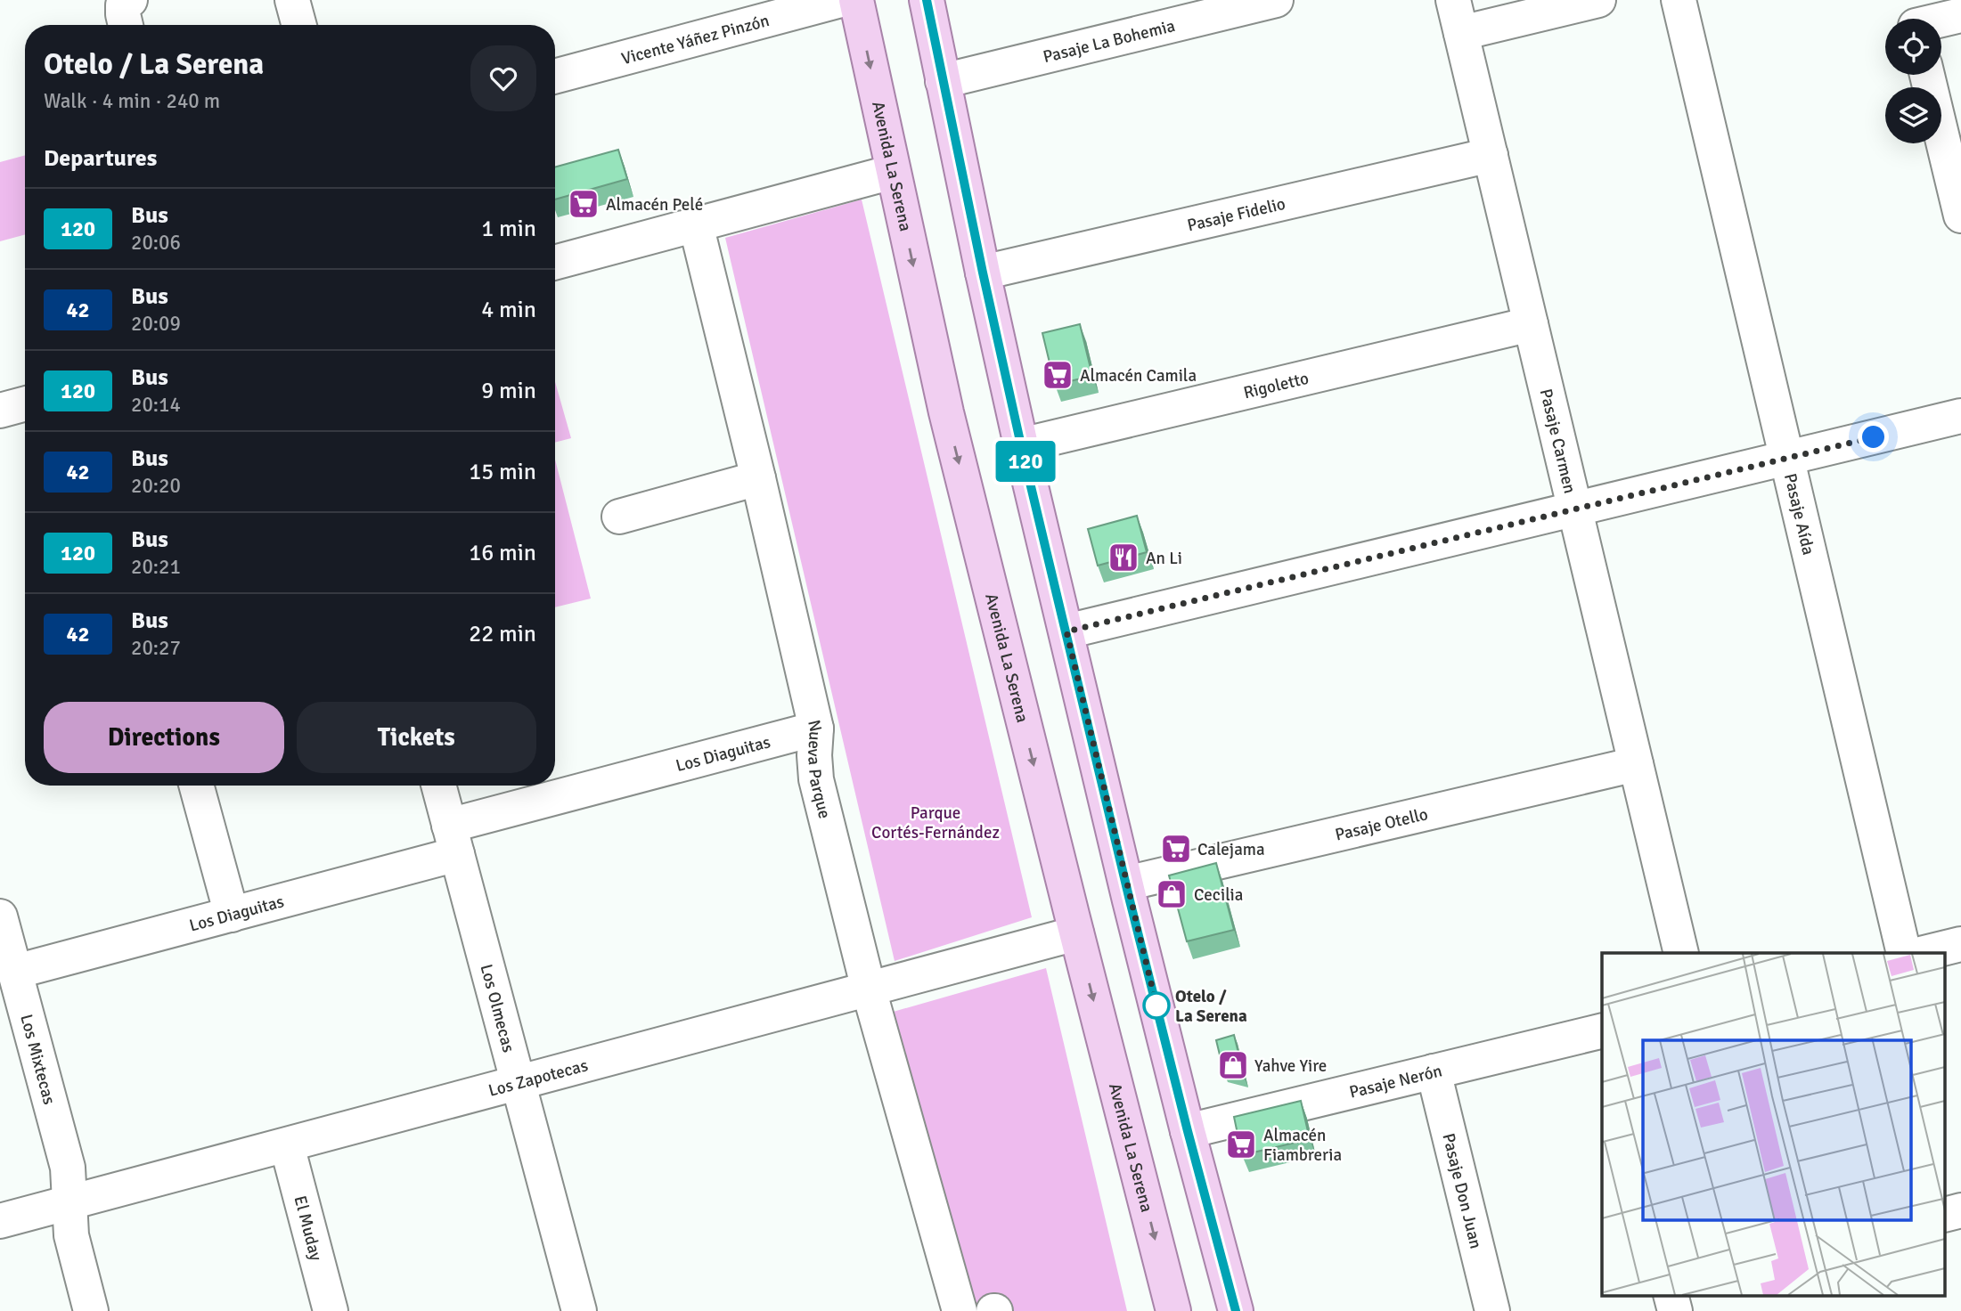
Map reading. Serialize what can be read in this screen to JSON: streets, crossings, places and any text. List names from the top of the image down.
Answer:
{
  "streets": {
    "main road": ["Avenida La Serena"],
    "street": [
      "Vicente Yáñez Pinzón",
      "Pasaje La Bohemia",
      "Pasaje Fidelio",
      "Rigoletto",
      "Pasaje Carmen",
      "Pasaje Aída",
      "Los Diaguitas",
      "Nueva Parque",
      "Pasaje Otello",
      "Los Olmecas",
      "Los Mixtecas",
      "Los Zapotecas",
      "Pasaje Nerón",
      "Pasaje Don Juan",
      "El Muday"
    ]
  },
  "crossings": [
    ["Avenida La Serena", "Los Zapotecas"],
    ["Pasaje Fidelio", "Pasaje Carmen"],
    ["Rigoletto", "Pasaje Carmen"],
    ["Pasaje Carmen", "Pasaje Otello"],
    ["Los Diaguitas", "Nueva Parque"],
    ["Los Diaguitas", "Los Olmecas"],
    ["Los Diaguitas", "Los Mixtecas"],
    ["Nueva Parque", "Los Zapotecas"],
    ["Los Olmecas", "Los Zapotecas"],
    ["Los Mixtecas", "Los Zapotecas"],
    ["Los Zapotecas", "El Muday"],
    ["Pasaje Nerón", "Pasaje Don Juan"]
  ],
  "parks": ["Parque Cortés-Fernández"],
  "places": {
    "supermarket": [
      "Almacén Pelé",
      "Almacén Camila",
      "Calejama",
      "Almacén Fiambreria"
    ],
    "restaurant": ["An Li"],
    "shop": ["Cecilia", "Yahve Yire"],
    "other": ["Otelo / La Serena"]
  },
  "lines": ["bus line 120"],
  "page": {
    "on_map": "120",
    "heading": [
      ["Otelo / La Serena", "Walk · 4 min · 240 m"],
      "Departures"
    ],
    "list": [
      {
        "mark": "120",
        "name": "Bus",
        "note": "20:06",
        "value": "1 min"
      },
      {
        "mark": "42",
        "name": "Bus",
        "note": "20:09",
        "value": "4 min"
      },
      {
        "mark": "120",
        "name": "Bus",
        "note": "20:14",
        "value": "9 min"
      },
      {
        "mark": "42",
        "name": "Bus",
        "note": "20:20",
        "value": "15 min"
      },
      {
        "mark": "120",
        "name": "Bus",
        "note": "20:21",
        "value": "16 min"
      },
      {
        "mark": "42",
        "name": "Bus",
        "note": "20:27",
        "value": "22 min"
      }
    ],
    "buttons": ["Directions", "Tickets"]
  }
}
